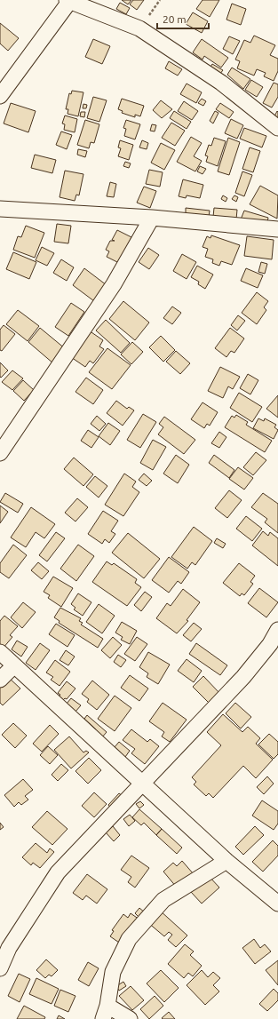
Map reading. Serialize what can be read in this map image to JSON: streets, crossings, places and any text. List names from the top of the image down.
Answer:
{
  "scale_bar": "20 m"
}
